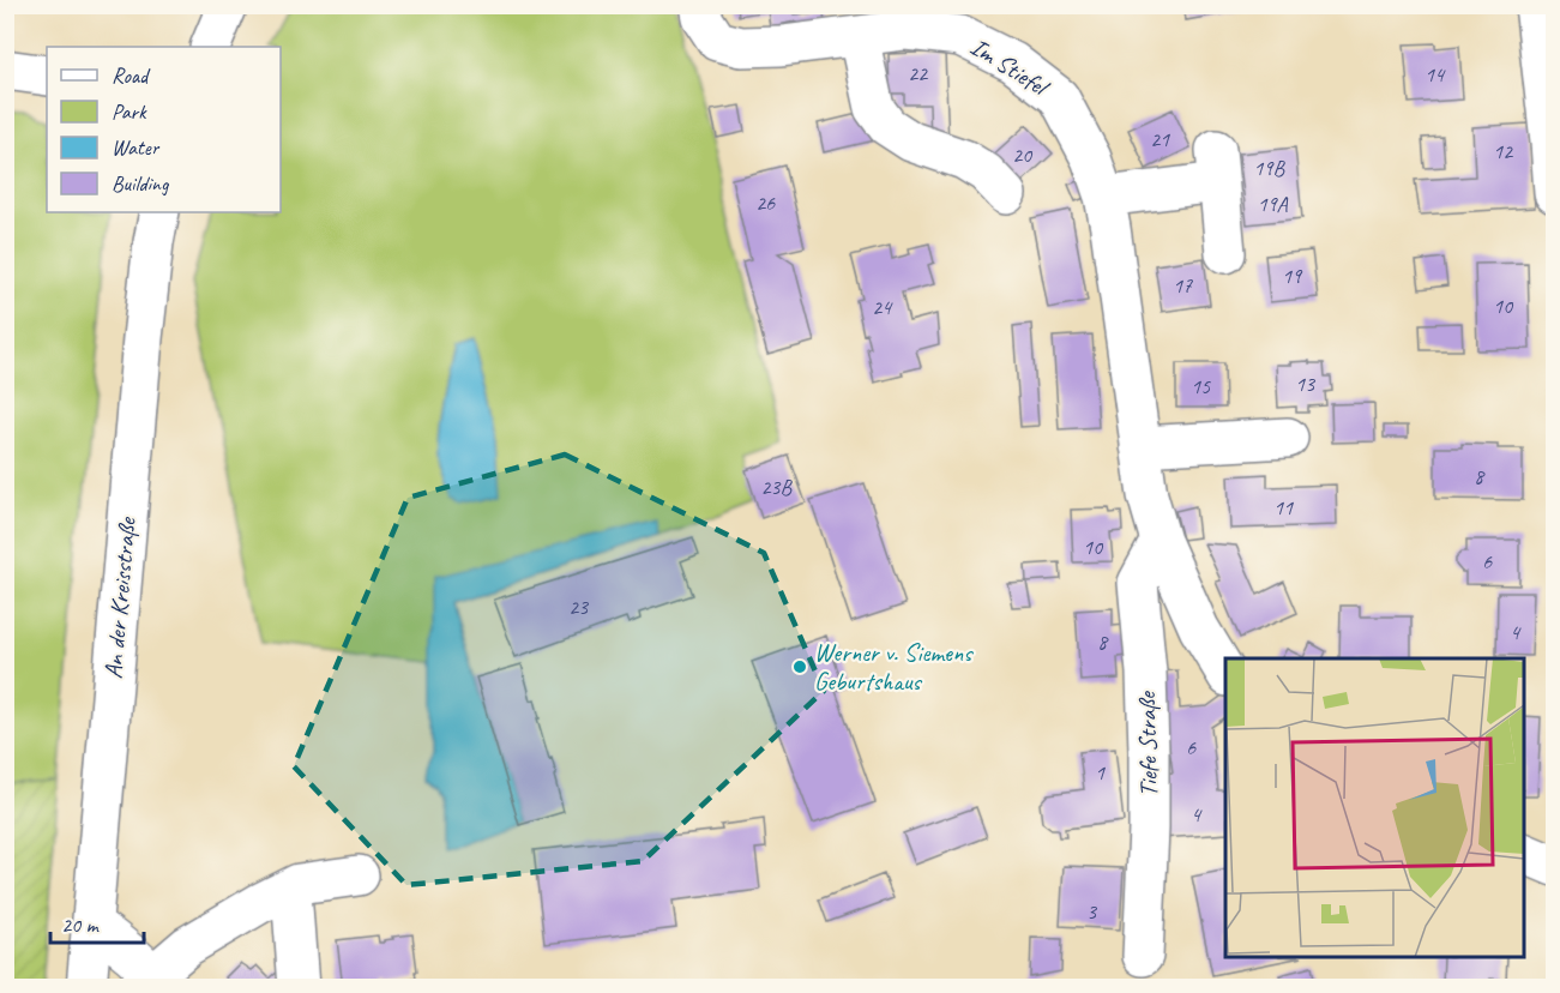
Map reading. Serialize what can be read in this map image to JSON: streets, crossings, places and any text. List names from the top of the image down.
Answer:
{
  "streets": {
    "street": ["Im Stiefel", "An der Kreisstraße", "Tiefe Straße"]
  },
  "crossings": [
    ["Im Stiefel", "Tiefe Straße"]
  ],
  "places": ["Werner v. Siemens Geburtshaus"],
  "house_numbers": [
    "22",
    "14",
    "21",
    "12",
    "20",
    "19B",
    "26",
    "19A",
    "19",
    "17",
    "10",
    "24",
    "13",
    "15",
    "8",
    "23B",
    "11",
    "10",
    "6",
    "23",
    "4",
    "8",
    "6",
    "1",
    "4",
    "3"
  ],
  "legend": [
    "Road",
    "Park",
    "Water",
    "Building"
  ],
  "scale_bar": "20 m"
}
